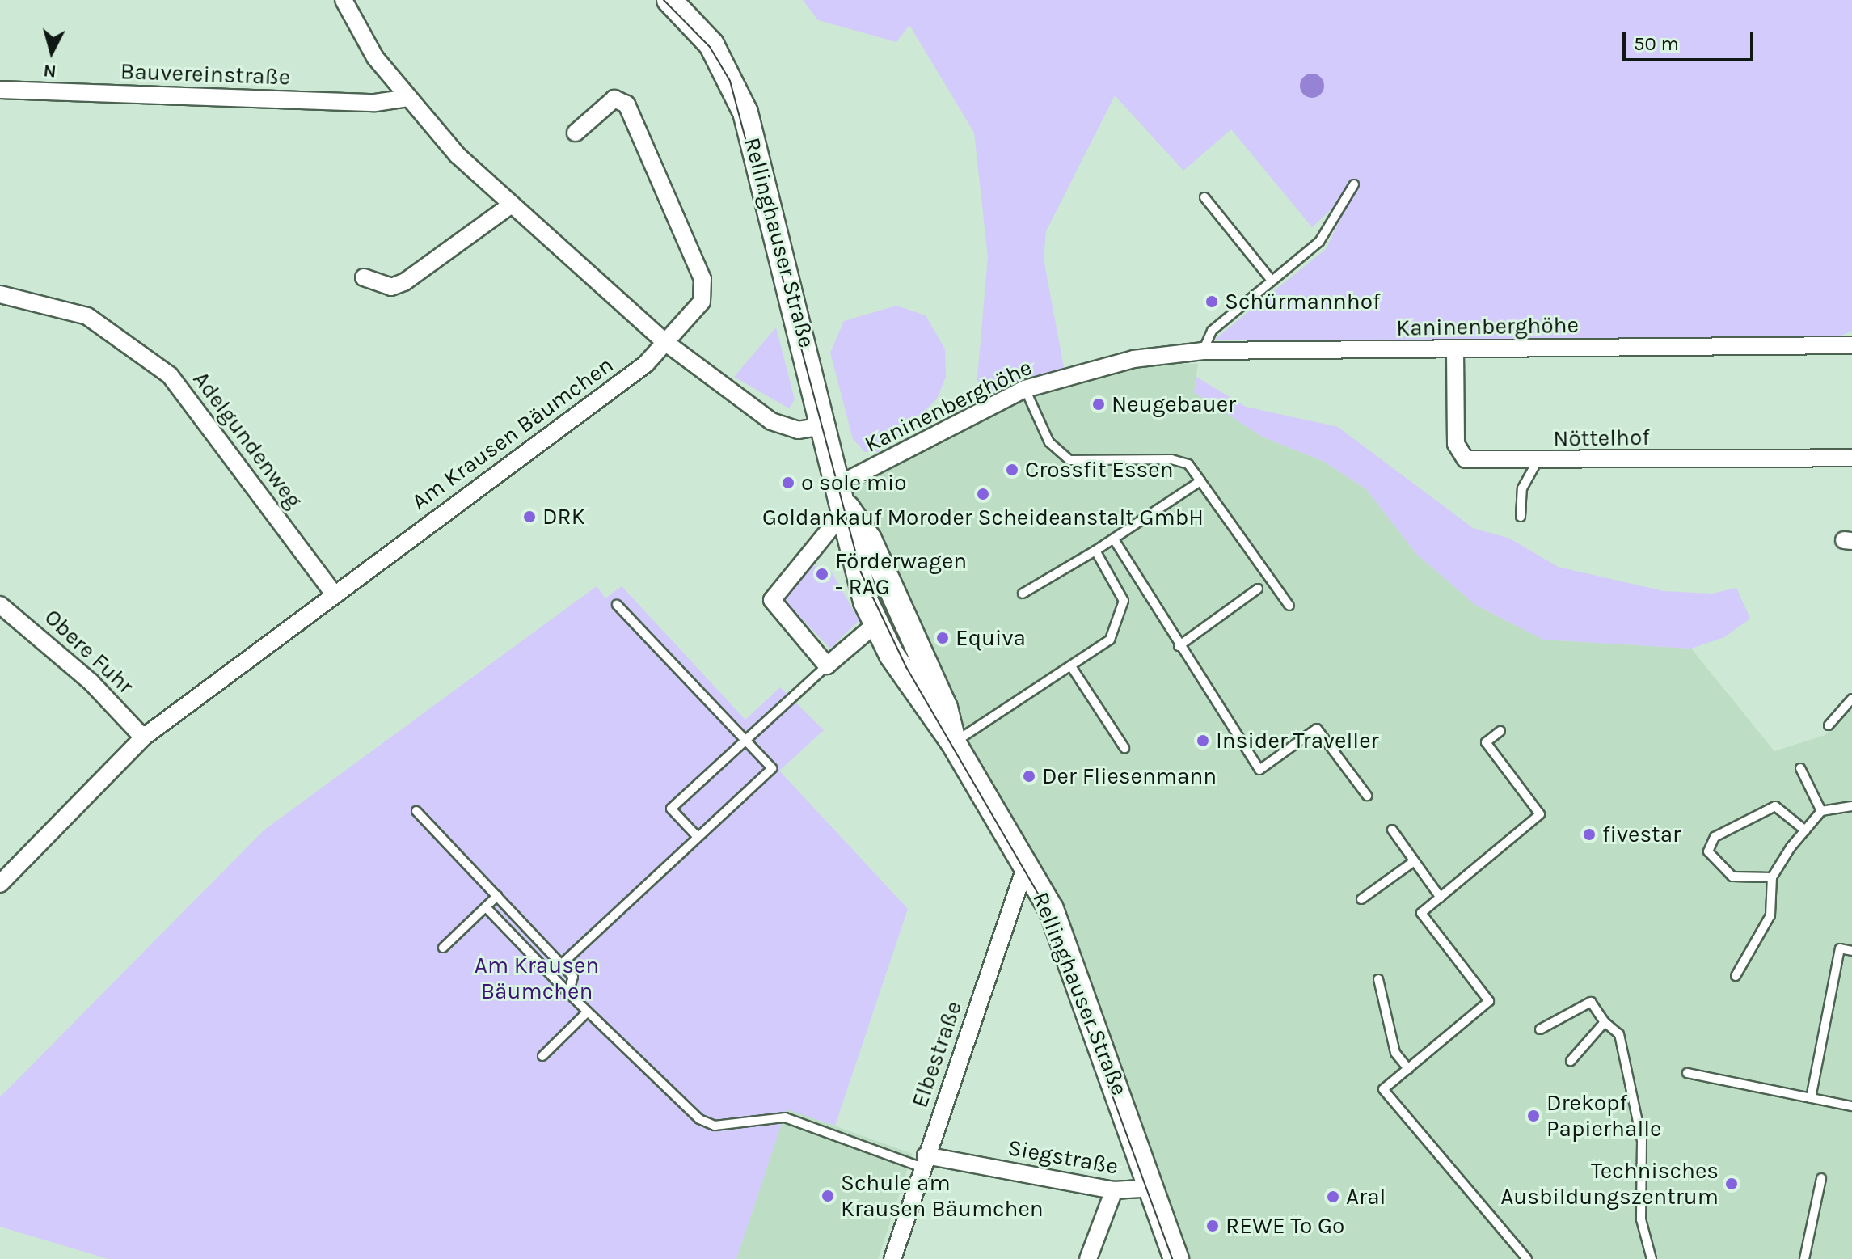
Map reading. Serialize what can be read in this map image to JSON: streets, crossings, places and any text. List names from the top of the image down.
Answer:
{
  "streets": {
    "main road": ["Rellinghauser Straße"],
    "street": [
      "Bauvereinstraße",
      "Kaninenberghöhe",
      "Am Krausen Bäumchen",
      "Nöttelhof",
      "Adelgundenweg",
      "Obere Fuhr",
      "Elbestraße",
      "Siegstraße"
    ]
  },
  "crossings": [
    ["Rellinghauser Straße", "Kaninenberghöhe"],
    ["Rellinghauser Straße", "Elbestraße"],
    ["Rellinghauser Straße", "Siegstraße"],
    ["Kaninenberghöhe", "Nöttelhof"],
    ["Am Krausen Bäumchen", "Adelgundenweg"],
    ["Am Krausen Bäumchen", "Obere Fuhr"],
    ["Elbestraße", "Siegstraße"]
  ],
  "parks": ["Am Krausen Bäumchen"],
  "places": [
    "Schürmannhof",
    "Neugebauer",
    "Crossfit Essen",
    "o sole mio",
    "Goldankauf Moroder Scheideanstalt GmbH",
    "DRK",
    "Förderwagen - RAG",
    "Equiva",
    "Insider Traveller",
    "Der Fliesenmann",
    "fivestar",
    "Drekopf Papierhalle",
    "Technisches Ausbildungszentrum",
    "Schule am Krausen Bäumchen",
    "Aral",
    "REWE To Go"
  ],
  "scale_bar": "50 m",
  "north": "bottom"
}
